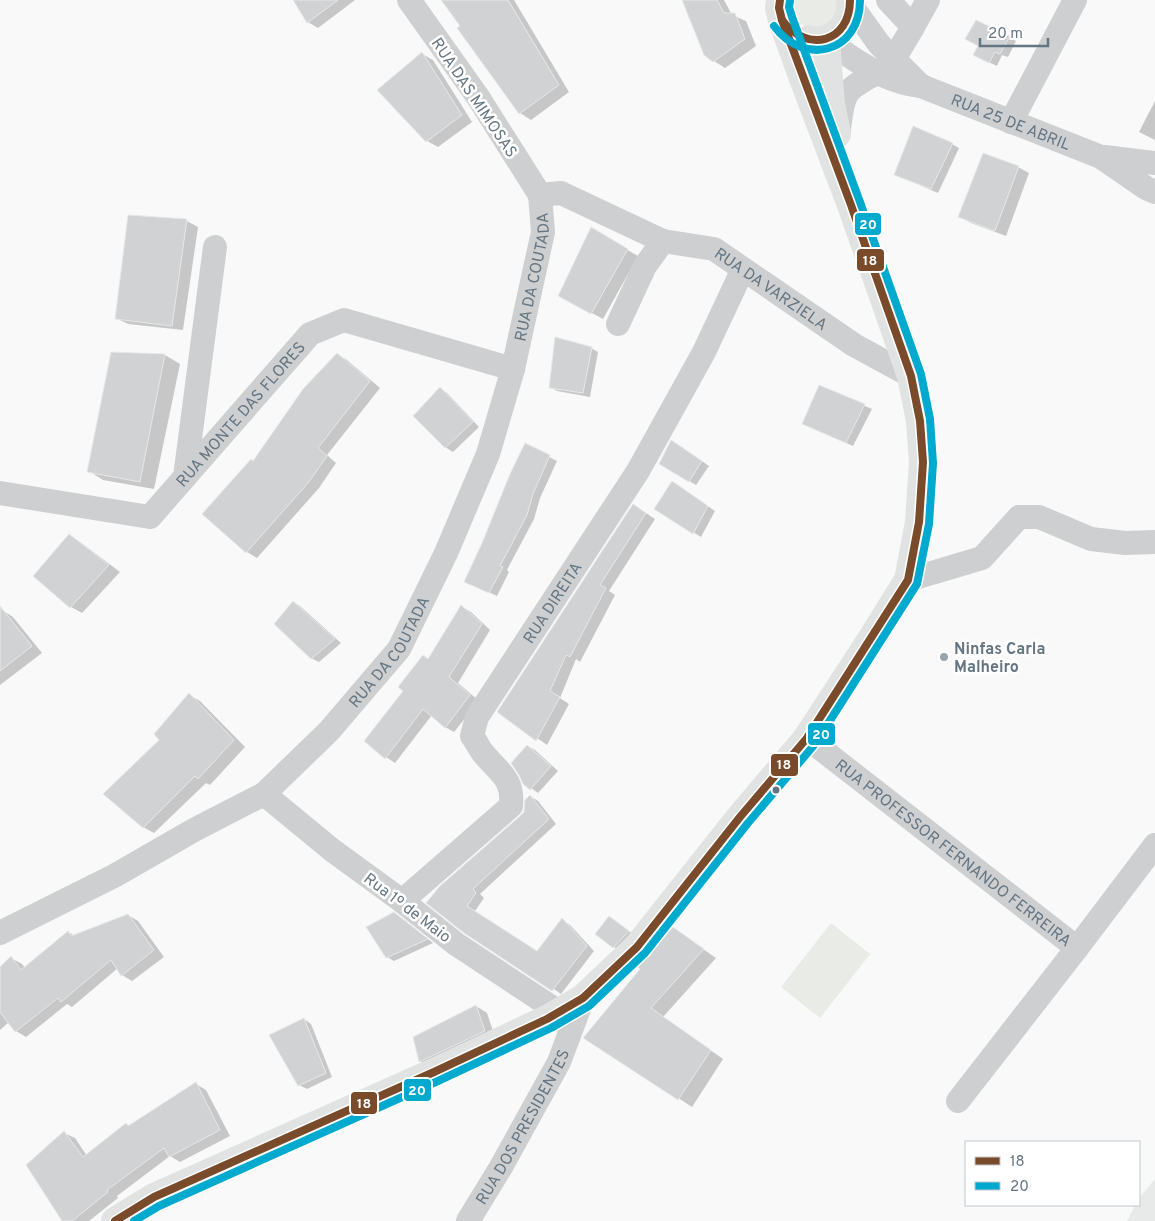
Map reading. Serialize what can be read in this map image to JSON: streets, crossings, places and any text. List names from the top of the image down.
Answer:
{
  "streets": {
    "street": [
      "RUA DAS MIMOSAS",
      "RUA 25 DE ABRIL",
      "RUA DA COUTADA",
      "RUA DA VARZIELA",
      "RUA MONTE DAS FLORES",
      "RUA DIREITA",
      "RUA PROFESSOR FERNANDO FERREIRA",
      "Rua 1º de Maio",
      "RUA DOS PRESIDENTES"
    ]
  },
  "crossings": [
    ["RUA DAS MIMOSAS", "RUA DA COUTADA"],
    ["RUA DAS MIMOSAS", "RUA DA VARZIELA"],
    ["RUA DA COUTADA", "RUA DA VARZIELA"],
    ["RUA DA COUTADA", "RUA MONTE DAS FLORES"],
    ["RUA DA COUTADA", "Rua 1º de Maio"],
    ["RUA DA VARZIELA", "RUA DIREITA"],
    ["RUA DIREITA", "Rua 1º de Maio"],
    ["Rua 1º de Maio", "RUA DOS PRESIDENTES"]
  ],
  "places": ["Ninfas Carla Malheiro"],
  "lines": ["transit line 18", "transit line 20"],
  "legend": ["18", "20"],
  "scale_bar": "20 m"
}
